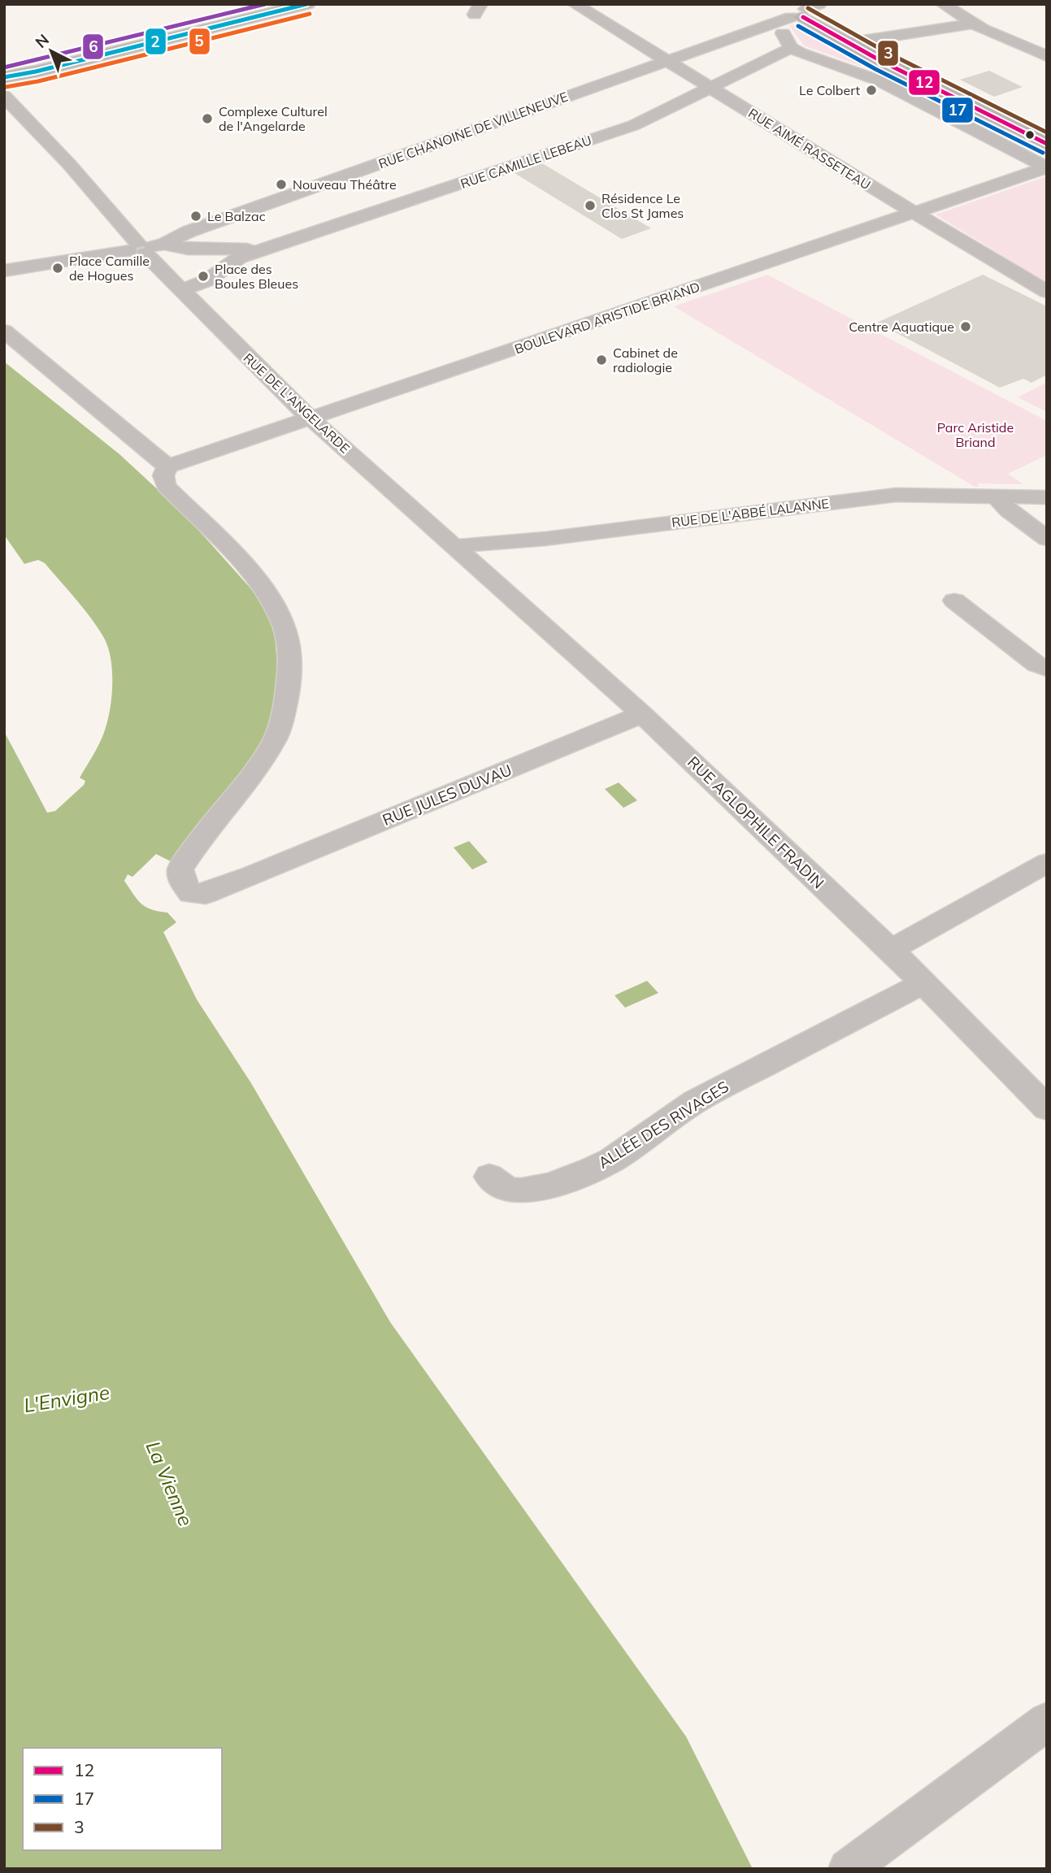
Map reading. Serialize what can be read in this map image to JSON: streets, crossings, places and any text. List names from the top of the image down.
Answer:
{
  "streets": {
    "street": [
      "RUE CHANOINE DE VILLENEUVE",
      "RUE AIMÉ RASSETEAU",
      "RUE CAMILLE LEBEAU",
      "BOULEVARD ARISTIDE BRIAND",
      "RUE DE L'ANGELARDE",
      "RUE DE L'ABBÉ LALANNE",
      "RUE JULES DUVAU",
      "RUE AGLOPHILE FRADIN",
      "ALLÉE DES RIVAGES"
    ]
  },
  "crossings": [
    ["RUE CHANOINE DE VILLENEUVE", "RUE AIMÉ RASSETEAU"],
    ["RUE CHANOINE DE VILLENEUVE", "RUE CAMILLE LEBEAU"],
    ["RUE CHANOINE DE VILLENEUVE", "RUE DE L'ANGELARDE"],
    ["RUE AIMÉ RASSETEAU", "RUE CAMILLE LEBEAU"],
    ["RUE AIMÉ RASSETEAU", "BOULEVARD ARISTIDE BRIAND"],
    ["RUE CAMILLE LEBEAU", "RUE DE L'ANGELARDE"],
    ["BOULEVARD ARISTIDE BRIAND", "RUE DE L'ANGELARDE"],
    ["BOULEVARD ARISTIDE BRIAND", "RUE JULES DUVAU"],
    ["RUE DE L'ANGELARDE", "RUE DE L'ABBÉ LALANNE"],
    ["RUE DE L'ANGELARDE", "RUE AGLOPHILE FRADIN"],
    ["RUE DE L'ABBÉ LALANNE", "RUE AGLOPHILE FRADIN"],
    ["RUE JULES DUVAU", "RUE AGLOPHILE FRADIN"],
    ["RUE AGLOPHILE FRADIN", "ALLÉE DES RIVAGES"]
  ],
  "water": ["L'Envigne", "La Vienne"],
  "parks": ["Parc Aristide Briand"],
  "places": [
    "Le Colbert",
    "Complexe Culturel de l'Angelarde",
    "Nouveau Théâtre",
    "Résidence Le Clos St James",
    "Le Balzac",
    "Place Camille de Hogues",
    "Place des Boules Bleues",
    "Centre Aquatique",
    "Cabinet de radiologie"
  ],
  "lines": [
    "transit line 2",
    "transit line 6",
    "transit line 3",
    "transit line 5",
    "transit line 12",
    "transit line 17"
  ],
  "legend": ["12", "17", "3"],
  "north": "top left"
}
